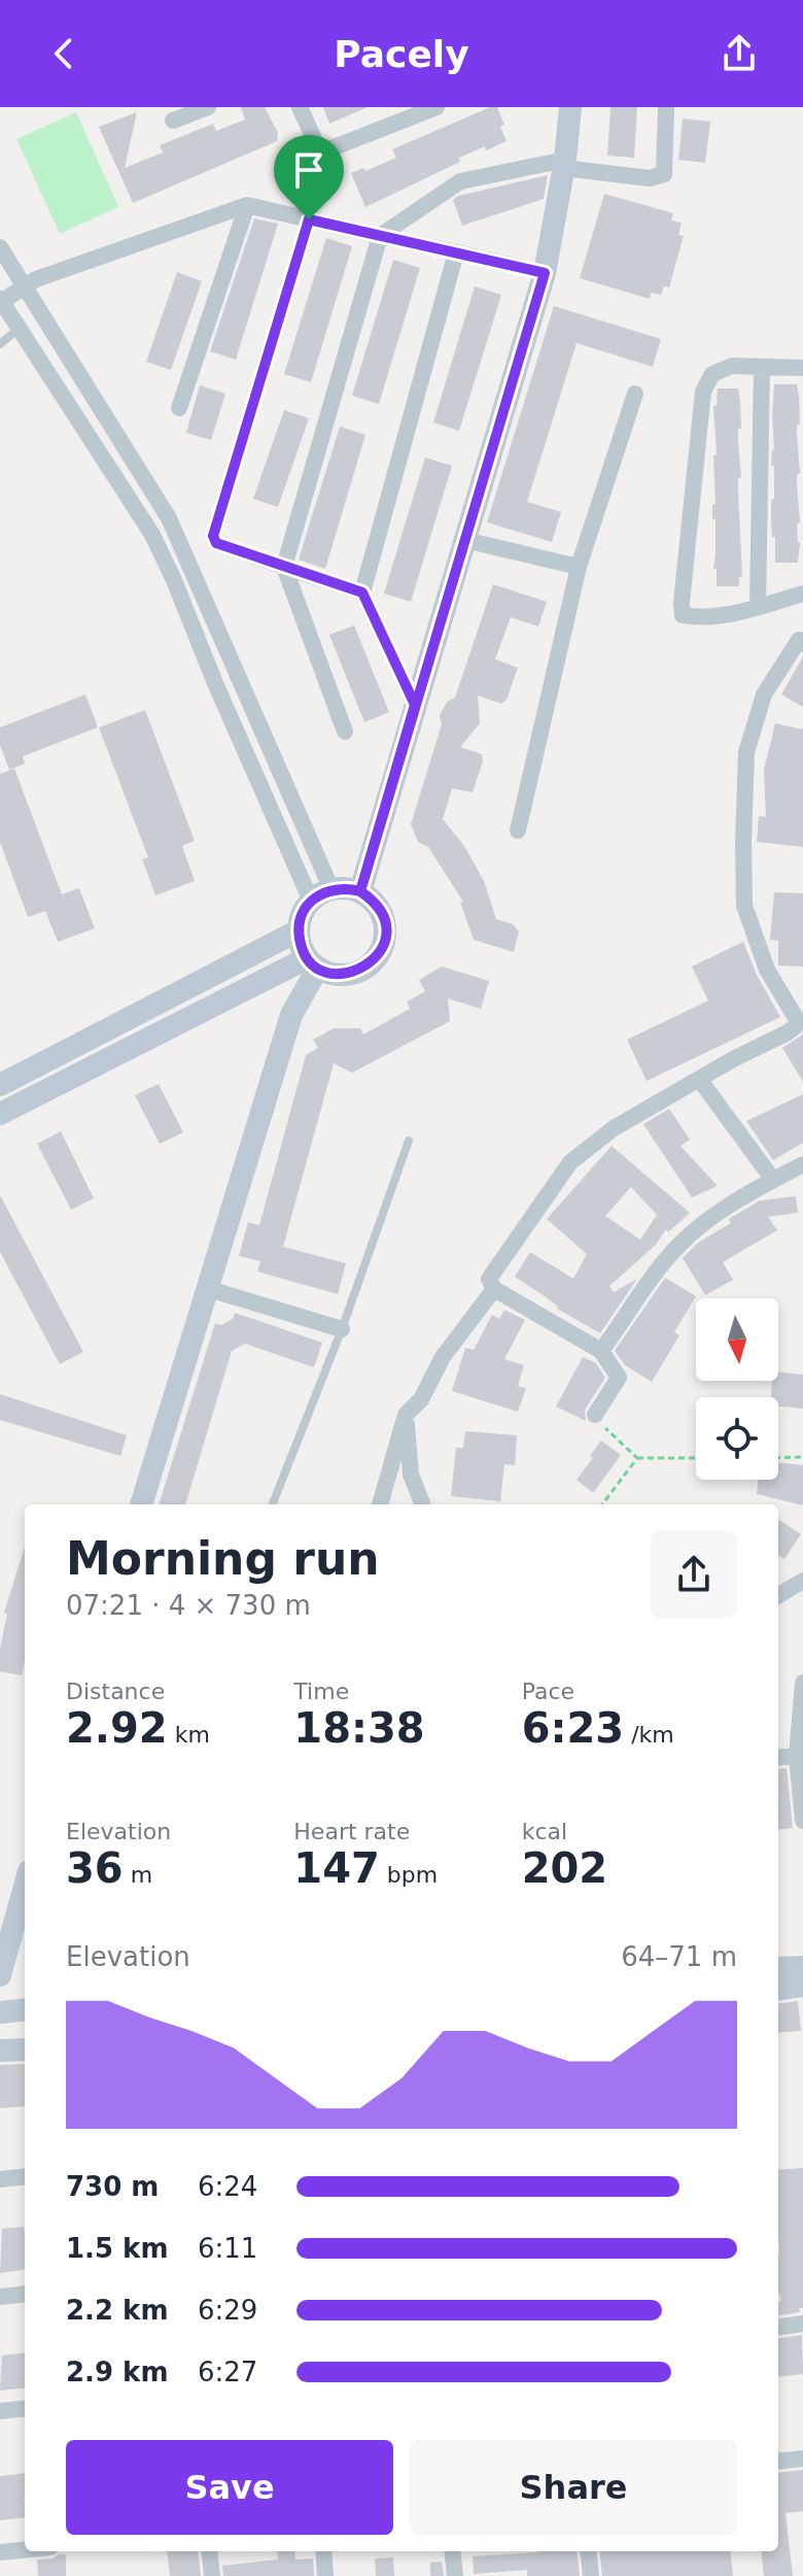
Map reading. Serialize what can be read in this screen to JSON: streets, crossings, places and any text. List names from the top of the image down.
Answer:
{
  "north": "bottom",
  "page": {
    "header": "Pacely",
    "heading": ["Morning run", "07:21 · 4 × 730 m"],
    "stats": [
      ["Distance", "2.92 km"],
      ["Time", "18:38"],
      ["Pace", "6:23 /km"],
      ["Elevation", "36 m"],
      ["Heart rate", "147 bpm"],
      ["kcal", "202"]
    ],
    "chart": ["Elevation", "64–71 m"],
    "list": [
      {
        "name": "730 m",
        "note": "6:24"
      },
      {
        "name": "1.5 km",
        "note": "6:11"
      },
      {
        "name": "2.2 km",
        "note": "6:29"
      },
      {
        "name": "2.9 km",
        "note": "6:27"
      }
    ],
    "buttons": ["Save", "Share"]
  }
}
